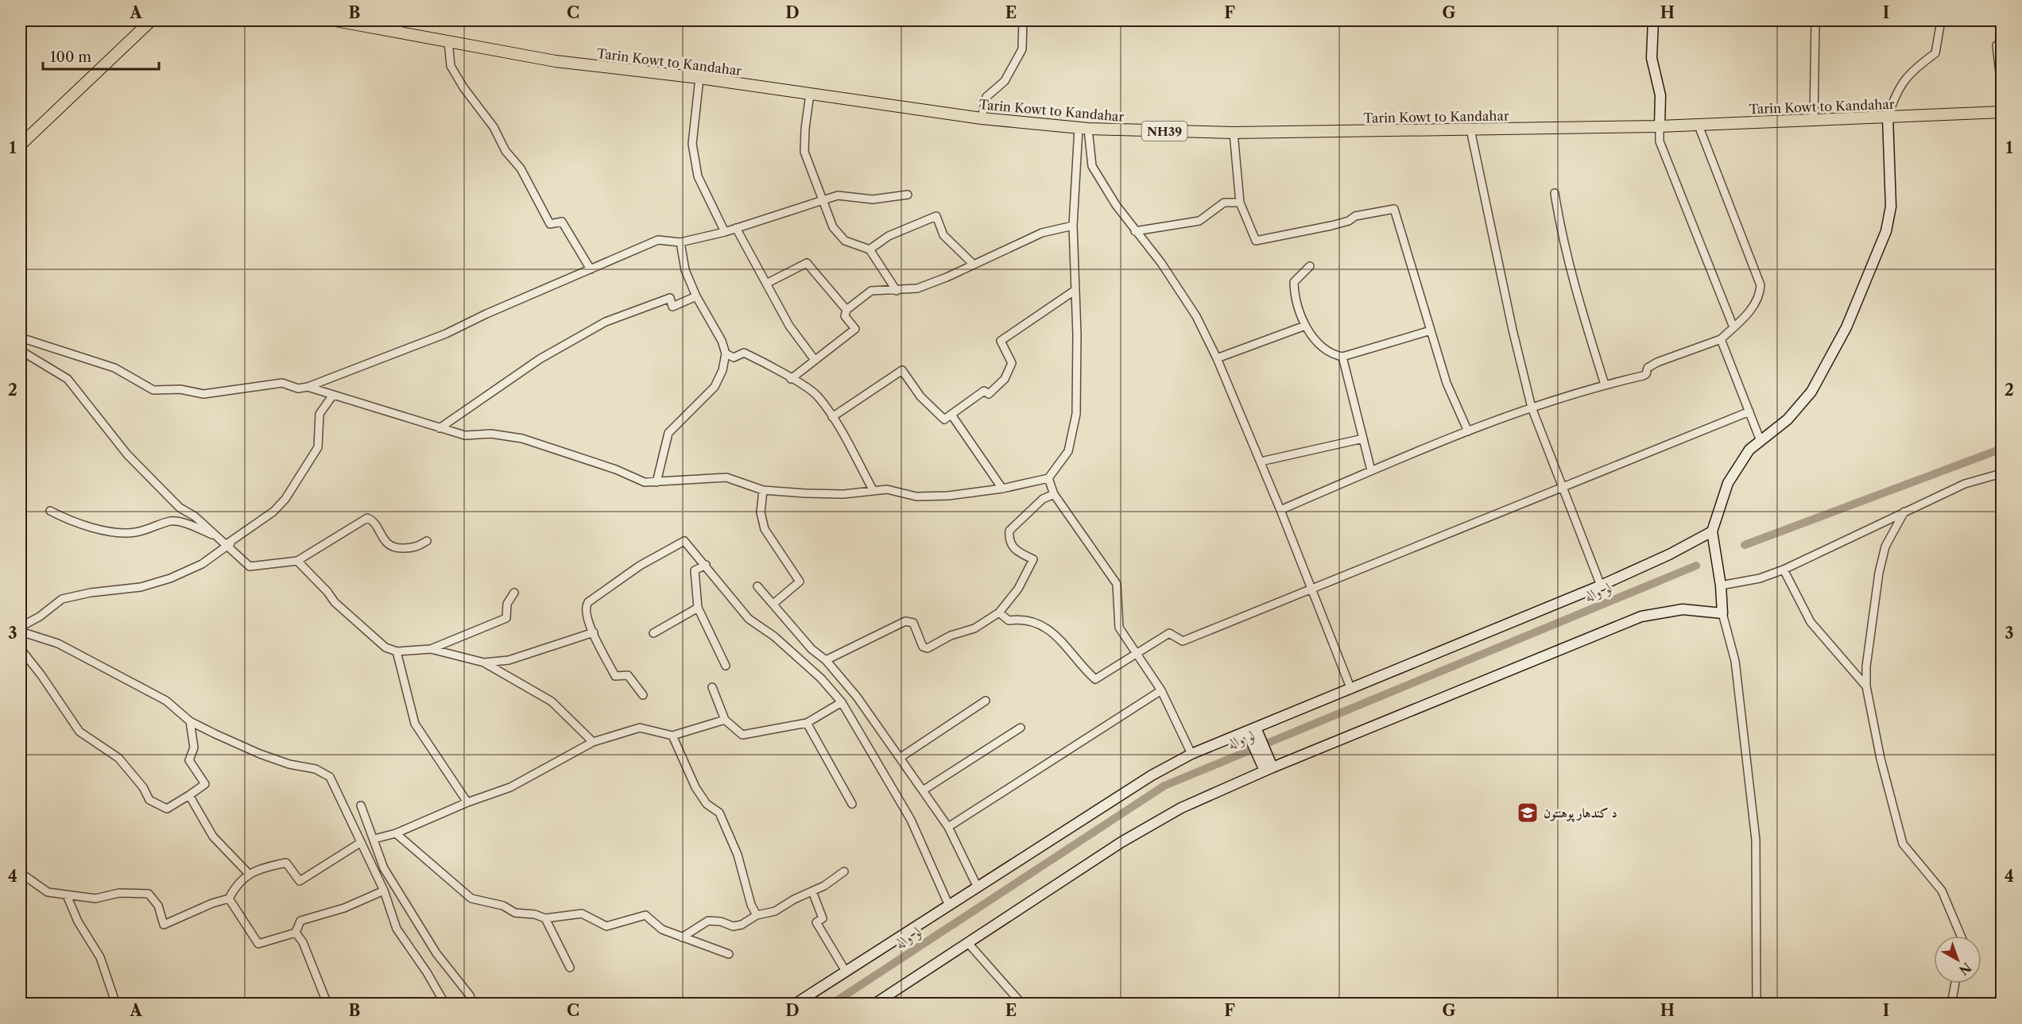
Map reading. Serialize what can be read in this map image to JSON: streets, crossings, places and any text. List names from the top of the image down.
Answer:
{
  "streets": {
    "main road": ["Tarin Kowt to Kandahar", "NH39"]
  },
  "water": ["لو واله"],
  "places": {
    "school or university": ["د کندهار پوهنتون"]
  },
  "scale_bar": "100 m",
  "north": "bottom right",
  "grid": {
    "columns": [
      "A",
      "B",
      "C",
      "D",
      "E",
      "F",
      "G",
      "H",
      "I"
    ],
    "rows": [
      "1",
      "2",
      "3",
      "4"
    ]
  }
}
